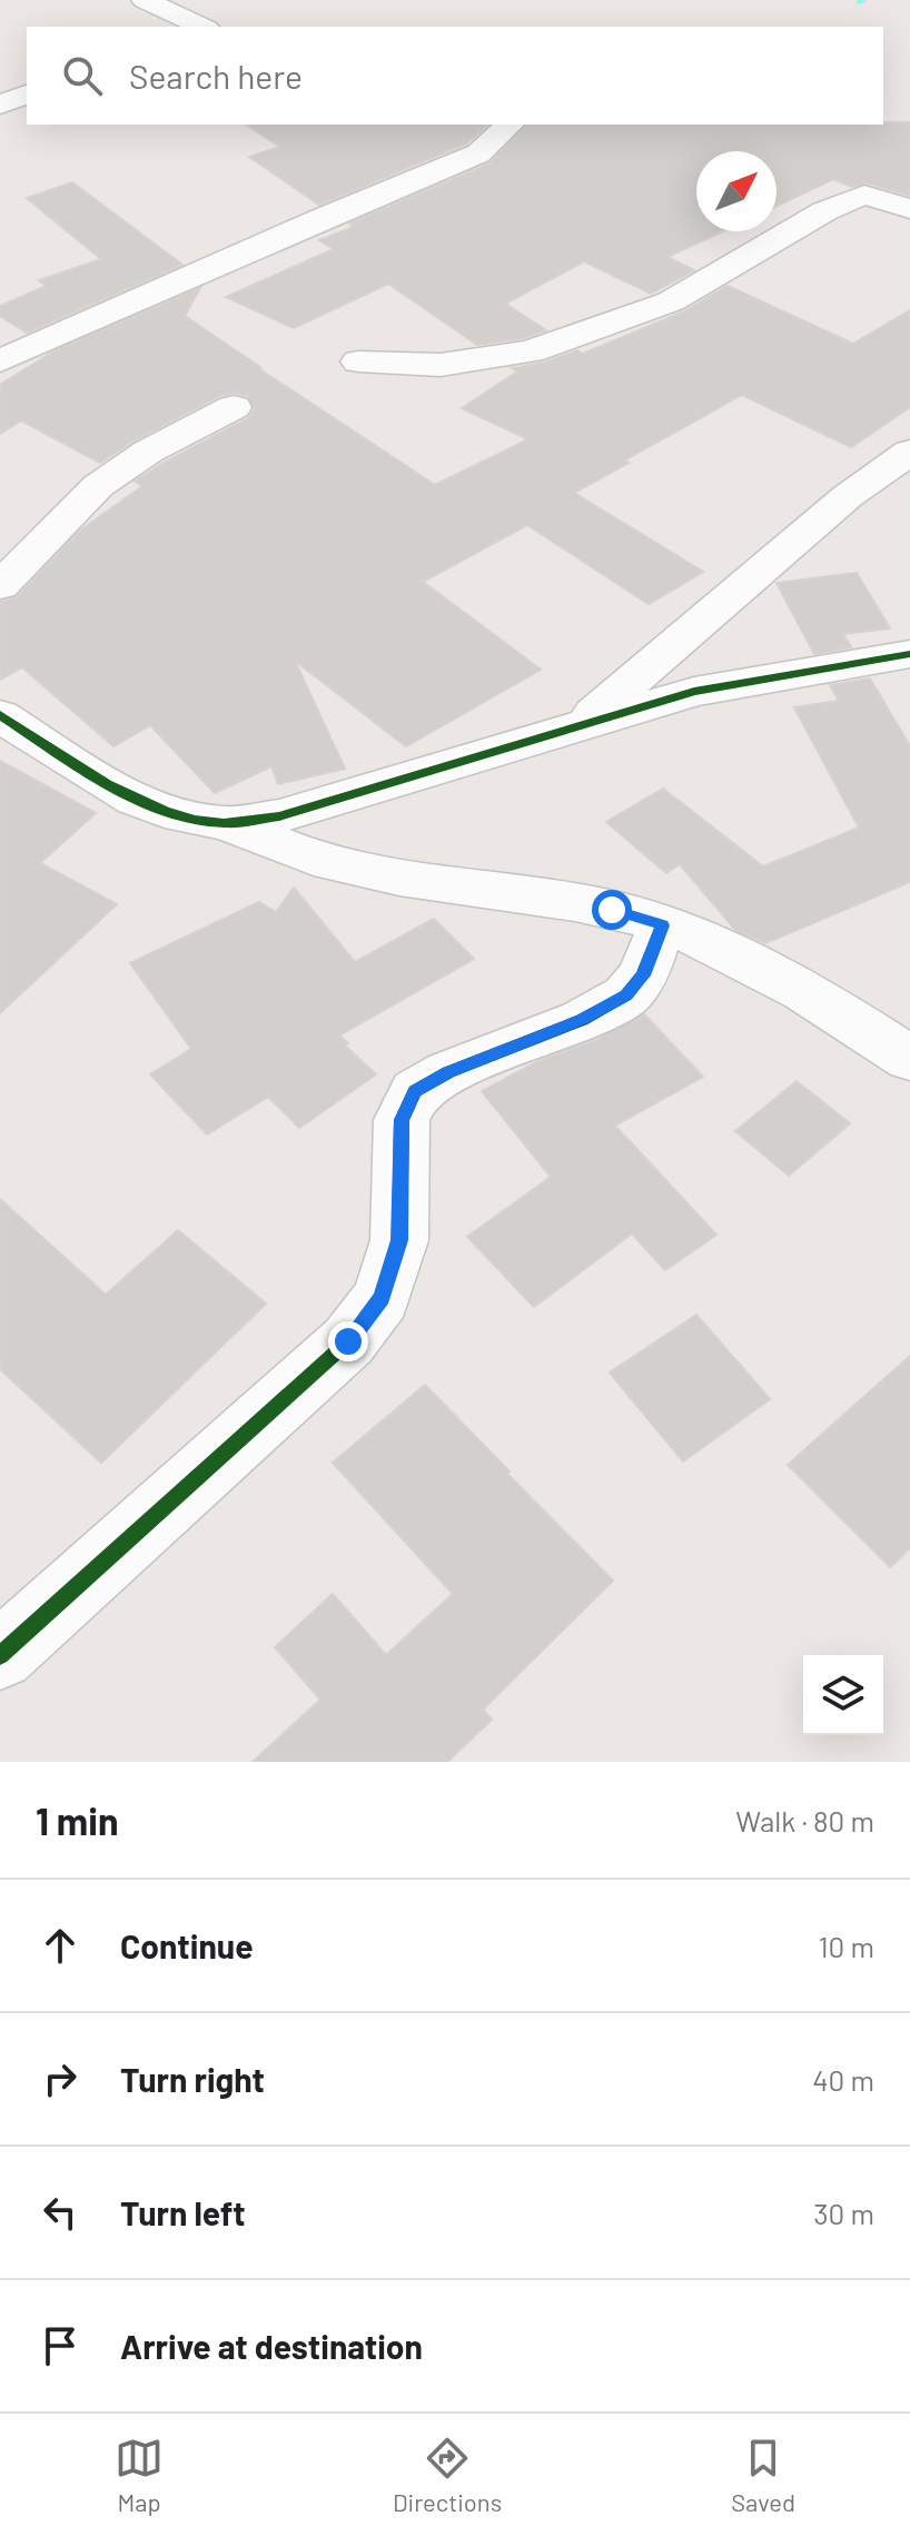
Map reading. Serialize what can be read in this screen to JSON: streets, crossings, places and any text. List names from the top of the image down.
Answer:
{
  "north": "top right",
  "page": {
    "search": "Search here",
    "heading": ["1 min", "Walk · 80 m"],
    "list": [
      ["Continue", "10 m"],
      ["Turn right", "40 m"],
      ["Turn left", "30 m"],
      "Arrive at destination"
    ],
    "nav": ["Map", "Directions", "Saved"]
  }
}
